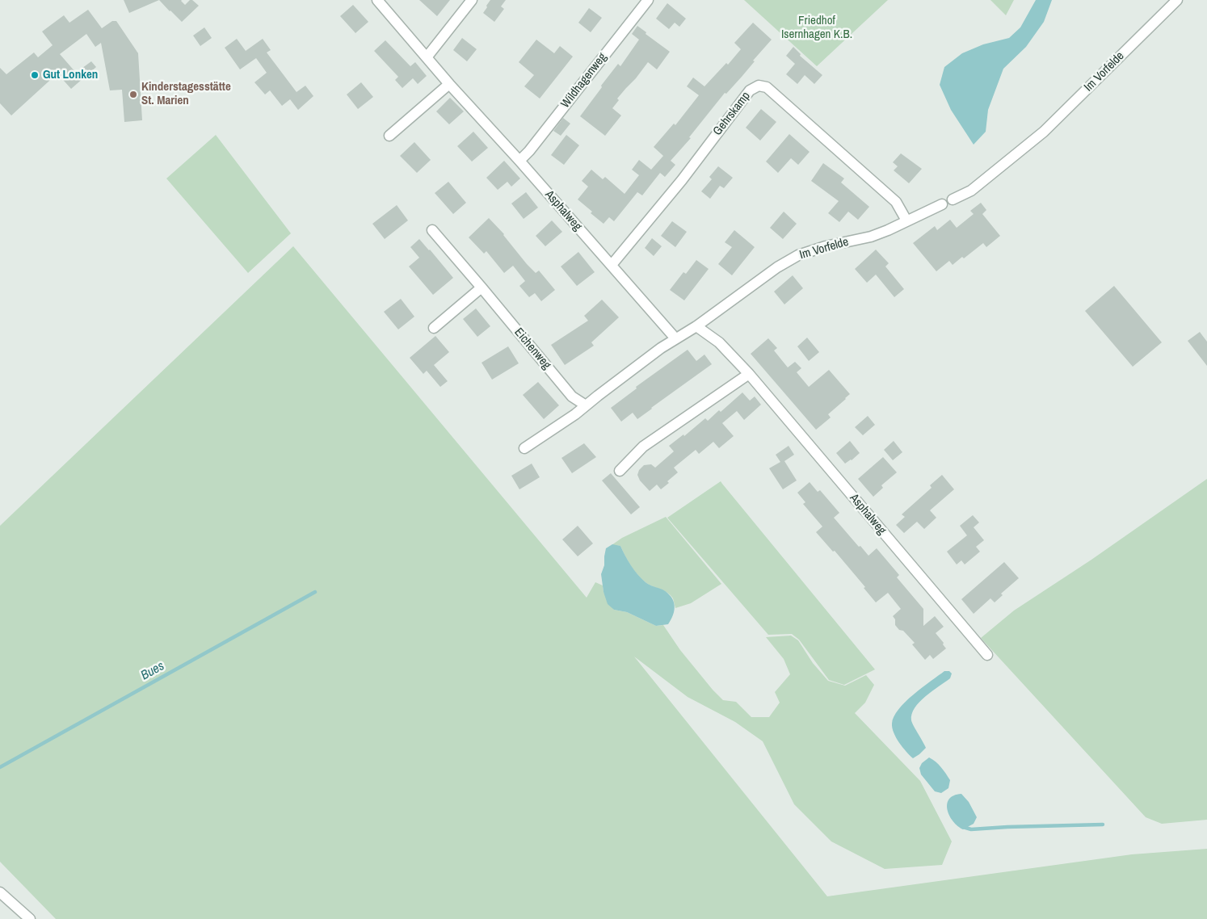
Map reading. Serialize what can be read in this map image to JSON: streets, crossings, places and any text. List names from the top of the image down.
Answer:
{
  "streets": {
    "street": [
      "Im Vorfelde",
      "Wildhagenweg",
      "Gehrskamp",
      "Asphalweg",
      "Eichenweg"
    ]
  },
  "crossings": [
    ["Im Vorfelde", "Gehrskamp"],
    ["Im Vorfelde", "Asphalweg"],
    ["Wildhagenweg", "Asphalweg"],
    ["Gehrskamp", "Asphalweg"]
  ],
  "water": ["Bues"],
  "parks": ["Friedhof Isernhagen K.B."],
  "places": ["Gut Lonken", "Kinderstagesstätte St. Marien"]
}
